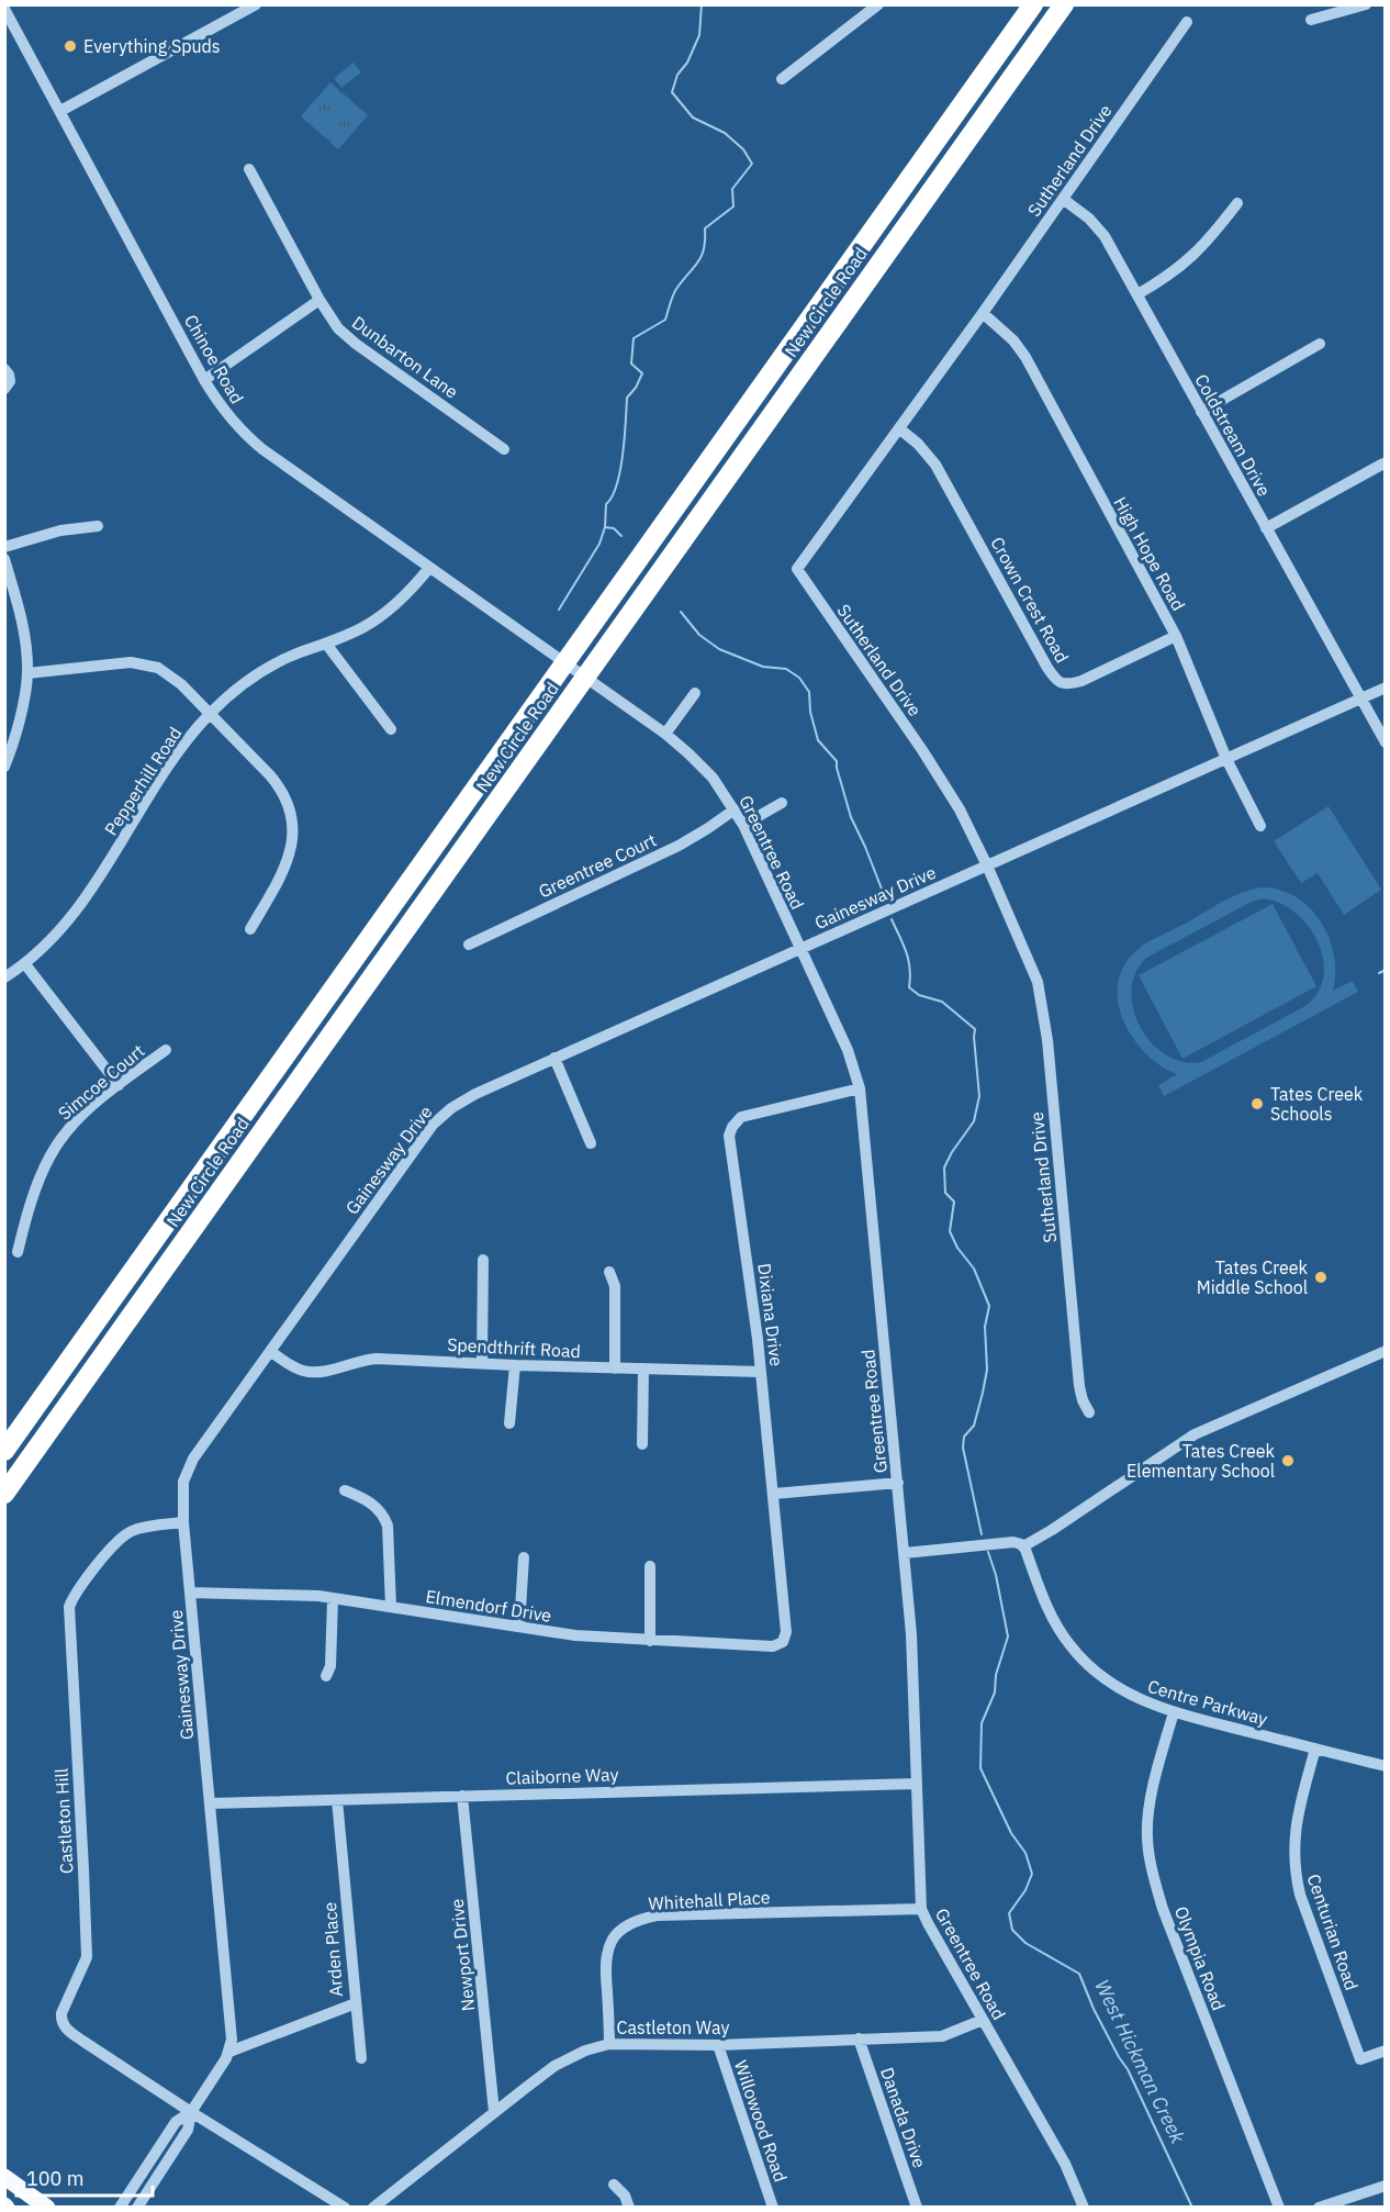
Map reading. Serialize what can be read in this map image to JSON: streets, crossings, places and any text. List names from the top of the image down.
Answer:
{
  "streets": {
    "highway": ["New Circle Road"],
    "street": [
      "Sutherland Drive",
      "Dunbarton Lane",
      "Chinoe Road",
      "Coldstream Drive",
      "High Hope Road",
      "Crown Crest Road",
      "Pepperhill Road",
      "Greentree Road",
      "Greentree Court",
      "Gainesway Drive",
      "Simcoe Court",
      "Dixiana Drive",
      "Spendthrift Road",
      "Elmendorf Drive",
      "Centre Parkway",
      "Claiborne Way",
      "Castleton Hill",
      "Whitehall Place",
      "Centurian Road",
      "Arden Place",
      "Newport Drive",
      "Olympia Road",
      "Castleton Way",
      "Danada Drive",
      "Willowood Road"
    ]
  },
  "crossings": [
    ["Sutherland Drive", "Coldstream Drive"],
    ["Sutherland Drive", "High Hope Road"],
    ["Sutherland Drive", "Crown Crest Road"],
    ["Sutherland Drive", "Gainesway Drive"],
    ["Chinoe Road", "Pepperhill Road"],
    ["Chinoe Road", "Greentree Road"],
    ["Coldstream Drive", "Gainesway Drive"],
    ["High Hope Road", "Crown Crest Road"],
    ["High Hope Road", "Gainesway Drive"],
    ["Greentree Road", "Greentree Court"],
    ["Greentree Road", "Gainesway Drive"],
    ["Greentree Road", "Dixiana Drive"],
    ["Greentree Road", "Claiborne Way"],
    ["Greentree Road", "Whitehall Place"],
    ["Greentree Road", "Castleton Way"],
    ["Gainesway Drive", "Spendthrift Road"],
    ["Gainesway Drive", "Elmendorf Drive"],
    ["Gainesway Drive", "Claiborne Way"],
    ["Gainesway Drive", "Castleton Hill"],
    ["Gainesway Drive", "Arden Place"],
    ["Dixiana Drive", "Spendthrift Road"],
    ["Dixiana Drive", "Elmendorf Drive"],
    ["Centre Parkway", "Centurian Road"],
    ["Centre Parkway", "Olympia Road"],
    ["Claiborne Way", "Arden Place"],
    ["Claiborne Way", "Newport Drive"],
    ["Whitehall Place", "Castleton Way"],
    ["Newport Drive", "Castleton Way"],
    ["Castleton Way", "Danada Drive"],
    ["Castleton Way", "Willowood Road"]
  ],
  "water": ["West Hickman Creek"],
  "places": [
    "Everything Spuds",
    "Tates Creek Schools",
    "Tates Creek Middle School",
    "Tates Creek Elementary School"
  ],
  "scale_bar": "100 m"
}
